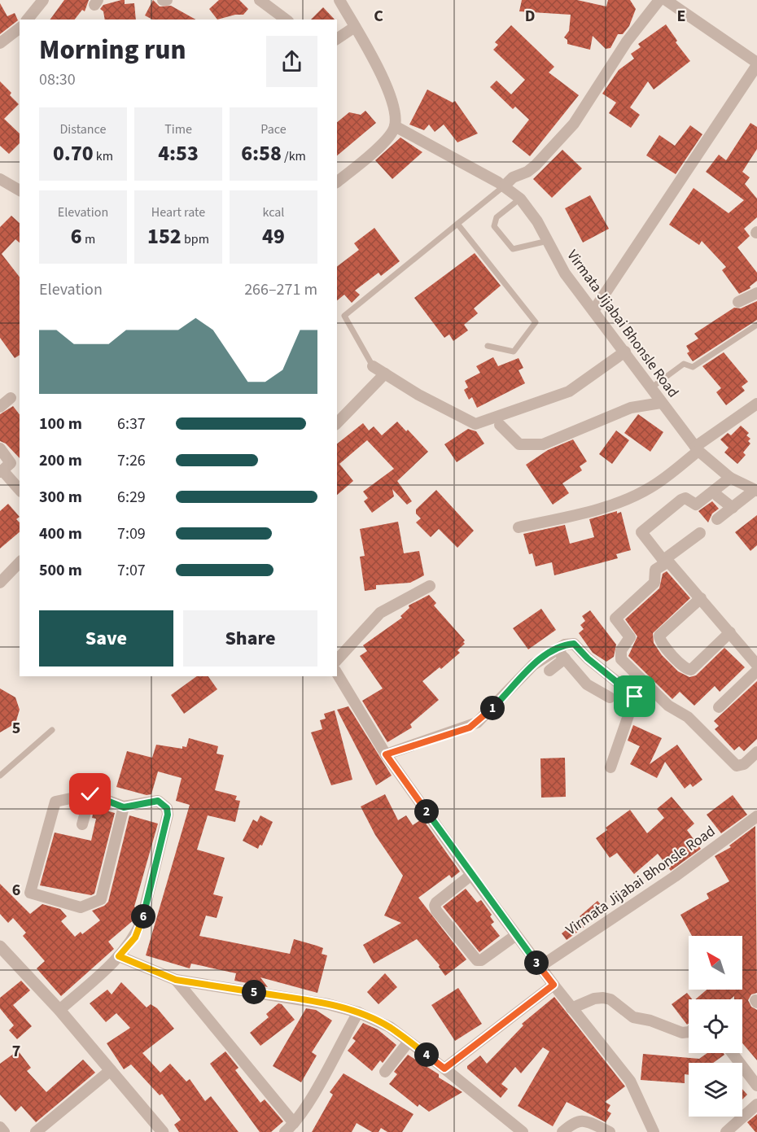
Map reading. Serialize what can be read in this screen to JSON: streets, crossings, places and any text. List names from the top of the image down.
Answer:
{
  "streets": {
    "street": ["Virmata Jijabai Bhonsle Road"]
  },
  "north": "top left",
  "page": {
    "heading": ["Morning run", "08:30"],
    "stats": [
      ["Distance", "0.70 km"],
      ["Time", "4:53"],
      ["Pace", "6:58 /km"],
      ["Elevation", "6 m"],
      ["Heart rate", "152 bpm"],
      ["kcal", "49"]
    ],
    "chart": ["Elevation", "266–271 m"],
    "list": [
      {
        "name": "100 m",
        "note": "6:37"
      },
      {
        "name": "200 m",
        "note": "7:26"
      },
      {
        "name": "300 m",
        "note": "6:29"
      },
      {
        "name": "400 m",
        "note": "7:09"
      },
      {
        "name": "500 m",
        "note": "7:07"
      }
    ],
    "buttons": ["Save", "Share"],
    "pins": [
      "1",
      "2",
      "6",
      "3",
      "5",
      "4"
    ]
  },
  "grid": {
    "columns": ["C", "D", "E"],
    "rows": ["5", "6", "7"]
  }
}
